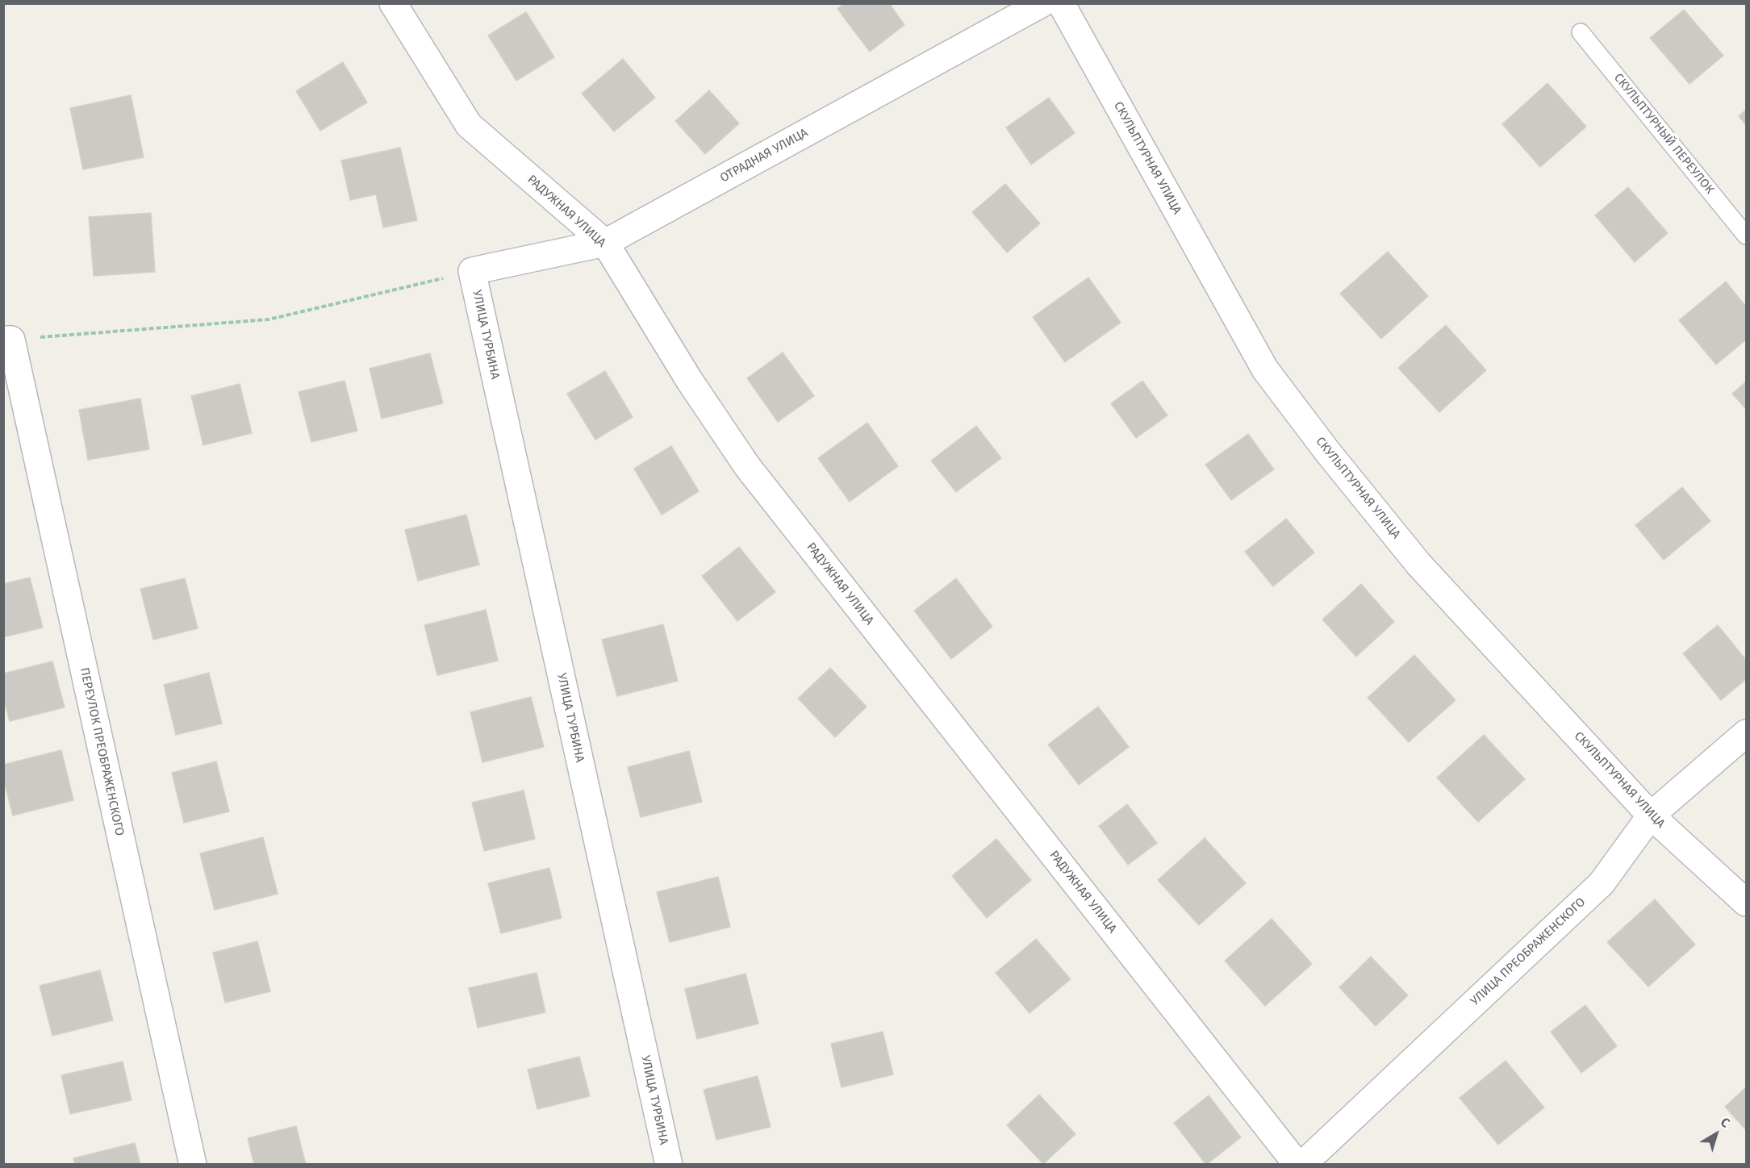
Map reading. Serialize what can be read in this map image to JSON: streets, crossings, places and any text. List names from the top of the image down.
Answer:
{
  "streets": {
    "street": [
      "ОТРАДНАЯ УЛИЦА",
      "СКУЛЬПТУРНАЯ УЛИЦА",
      "РАДУЖНАЯ УЛИЦА",
      "УЛИЦА ТУРБИНА",
      "ПЕРЕУЛОК ПРЕОБРАЖЕНСКОГО",
      "УЛИЦА ПРЕОБРАЖЕНСКОГО"
    ],
    "lane": ["СКУЛЬПТУРНЫЙ ПЕРЕУЛОК"]
  },
  "crossings": [
    ["ОТРАДНАЯ УЛИЦА", "РАДУЖНАЯ УЛИЦА"],
    ["ОТРАДНАЯ УЛИЦА", "УЛИЦА ТУРБИНА"],
    ["СКУЛЬПТУРНАЯ УЛИЦА", "УЛИЦА ПРЕОБРАЖЕНСКОГО"]
  ],
  "north": "top right"
}
